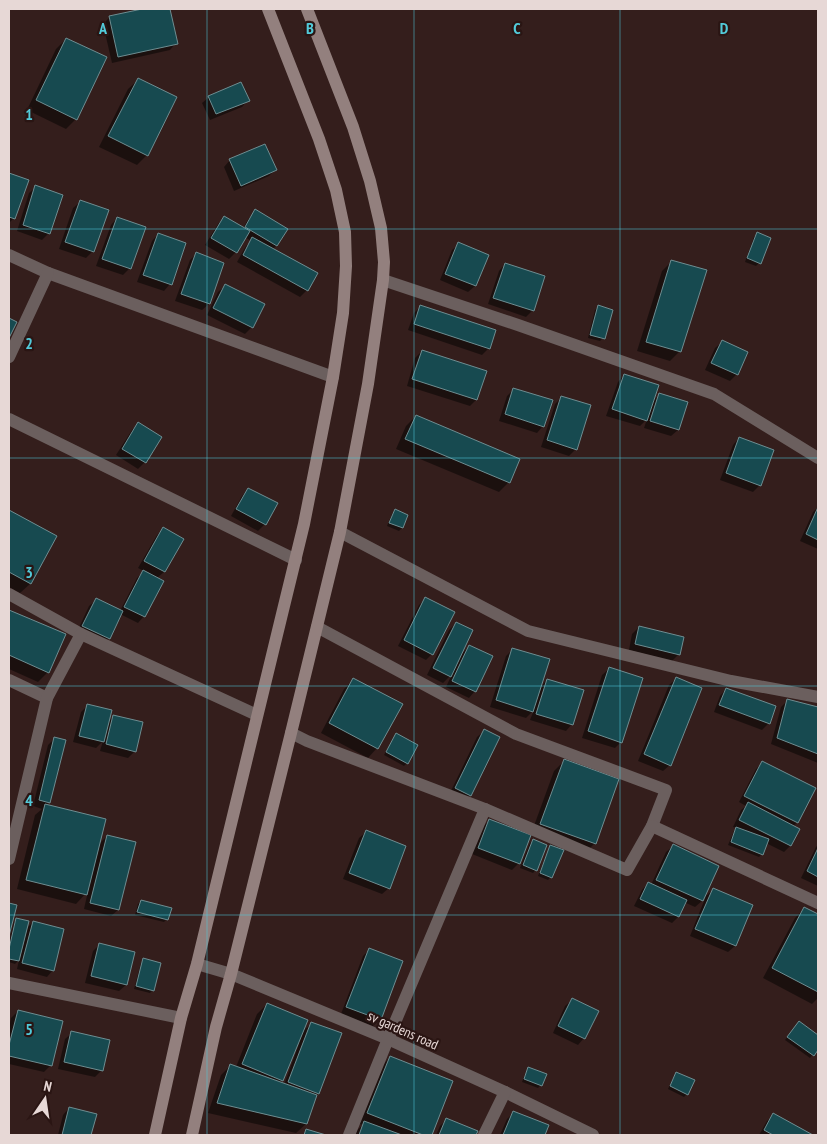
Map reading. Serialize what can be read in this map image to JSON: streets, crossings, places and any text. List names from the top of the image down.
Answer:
{
  "streets": {
    "street": ["sv gardens road"]
  },
  "north": "top",
  "grid": {
    "columns": [
      "A",
      "B",
      "C",
      "D"
    ],
    "rows": [
      "1",
      "2",
      "3",
      "4",
      "5"
    ]
  }
}
